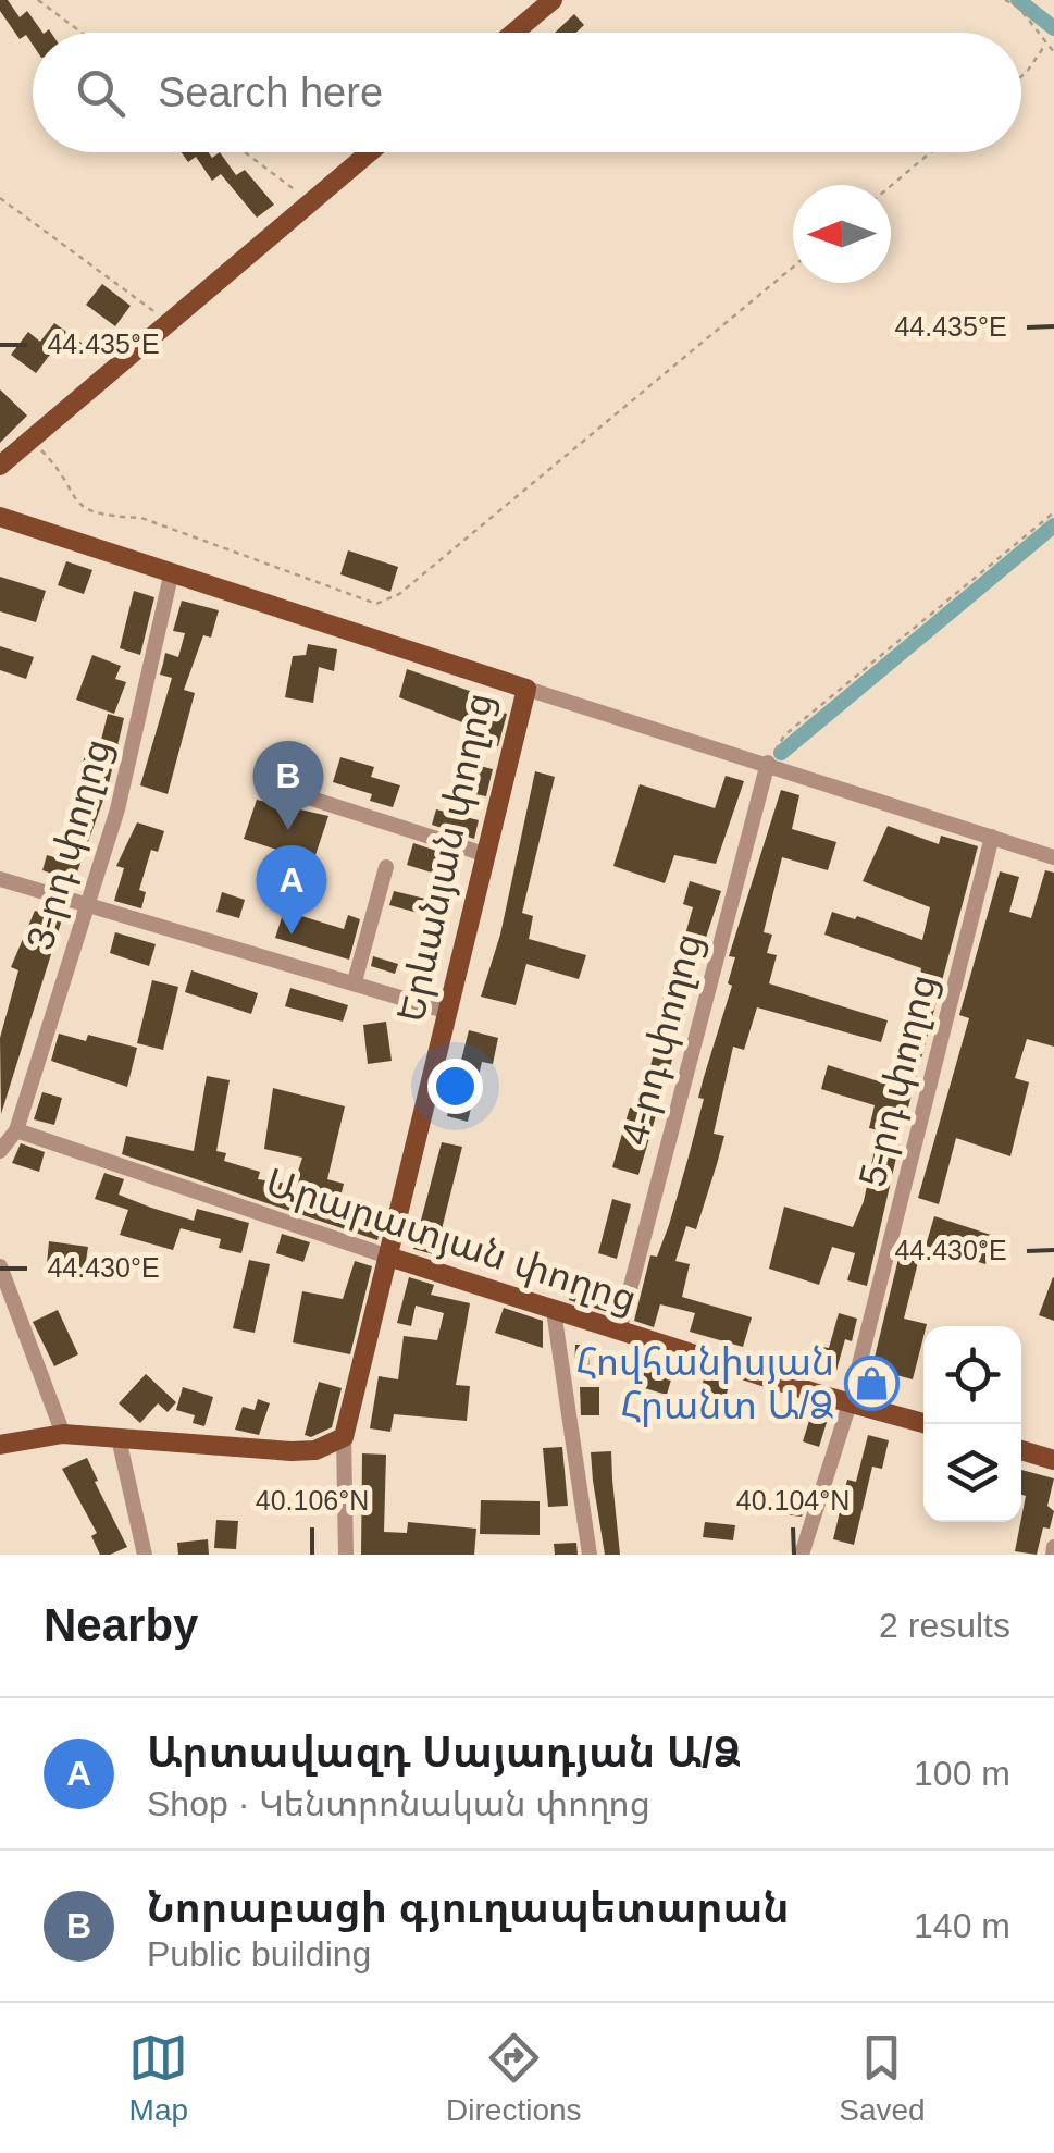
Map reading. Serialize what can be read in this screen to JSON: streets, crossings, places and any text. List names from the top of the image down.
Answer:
{
  "streets": {
    "main road": ["Երևանյան փողոց", "Արարատյան փողոց"],
    "street": ["3-րդ փողոց", "4-րդ փողոց", "5-րդ փողոց"]
  },
  "crossings": [
    ["3-րդ փողոց", "Երևանյան փողոց"],
    ["3-րդ փողոց", "Արարատյան փողոց"],
    ["Երևանյան փողոց", "Արարատյան փողոց"],
    ["4-րդ փողոց", "Արարատյան փողոց"],
    ["5-րդ փողոց", "Արարատյան փողոց"]
  ],
  "places": {
    "shop": ["Հովհանիսյան Հրանտ Ա/Ձ"]
  },
  "north": "left",
  "page": {
    "search": "Search here",
    "pins": ["B", "A"],
    "heading": ["Nearby", "2 results"],
    "list": [
      {
        "mark": "A",
        "name": "Արտավազդ Սայադյան Ա/Ձ",
        "note": "Shop · Կենտրոնական փողոց",
        "value": "100 m"
      },
      {
        "mark": "B",
        "name": "Նորաբացի գյուղապետարան",
        "note": "Public building",
        "value": "140 m"
      }
    ],
    "nav": ["Map", "Directions", "Saved"]
  },
  "coordinates": [
    "44.435°E",
    "44.430°E",
    "40.106°N",
    "40.104°N"
  ]
}
